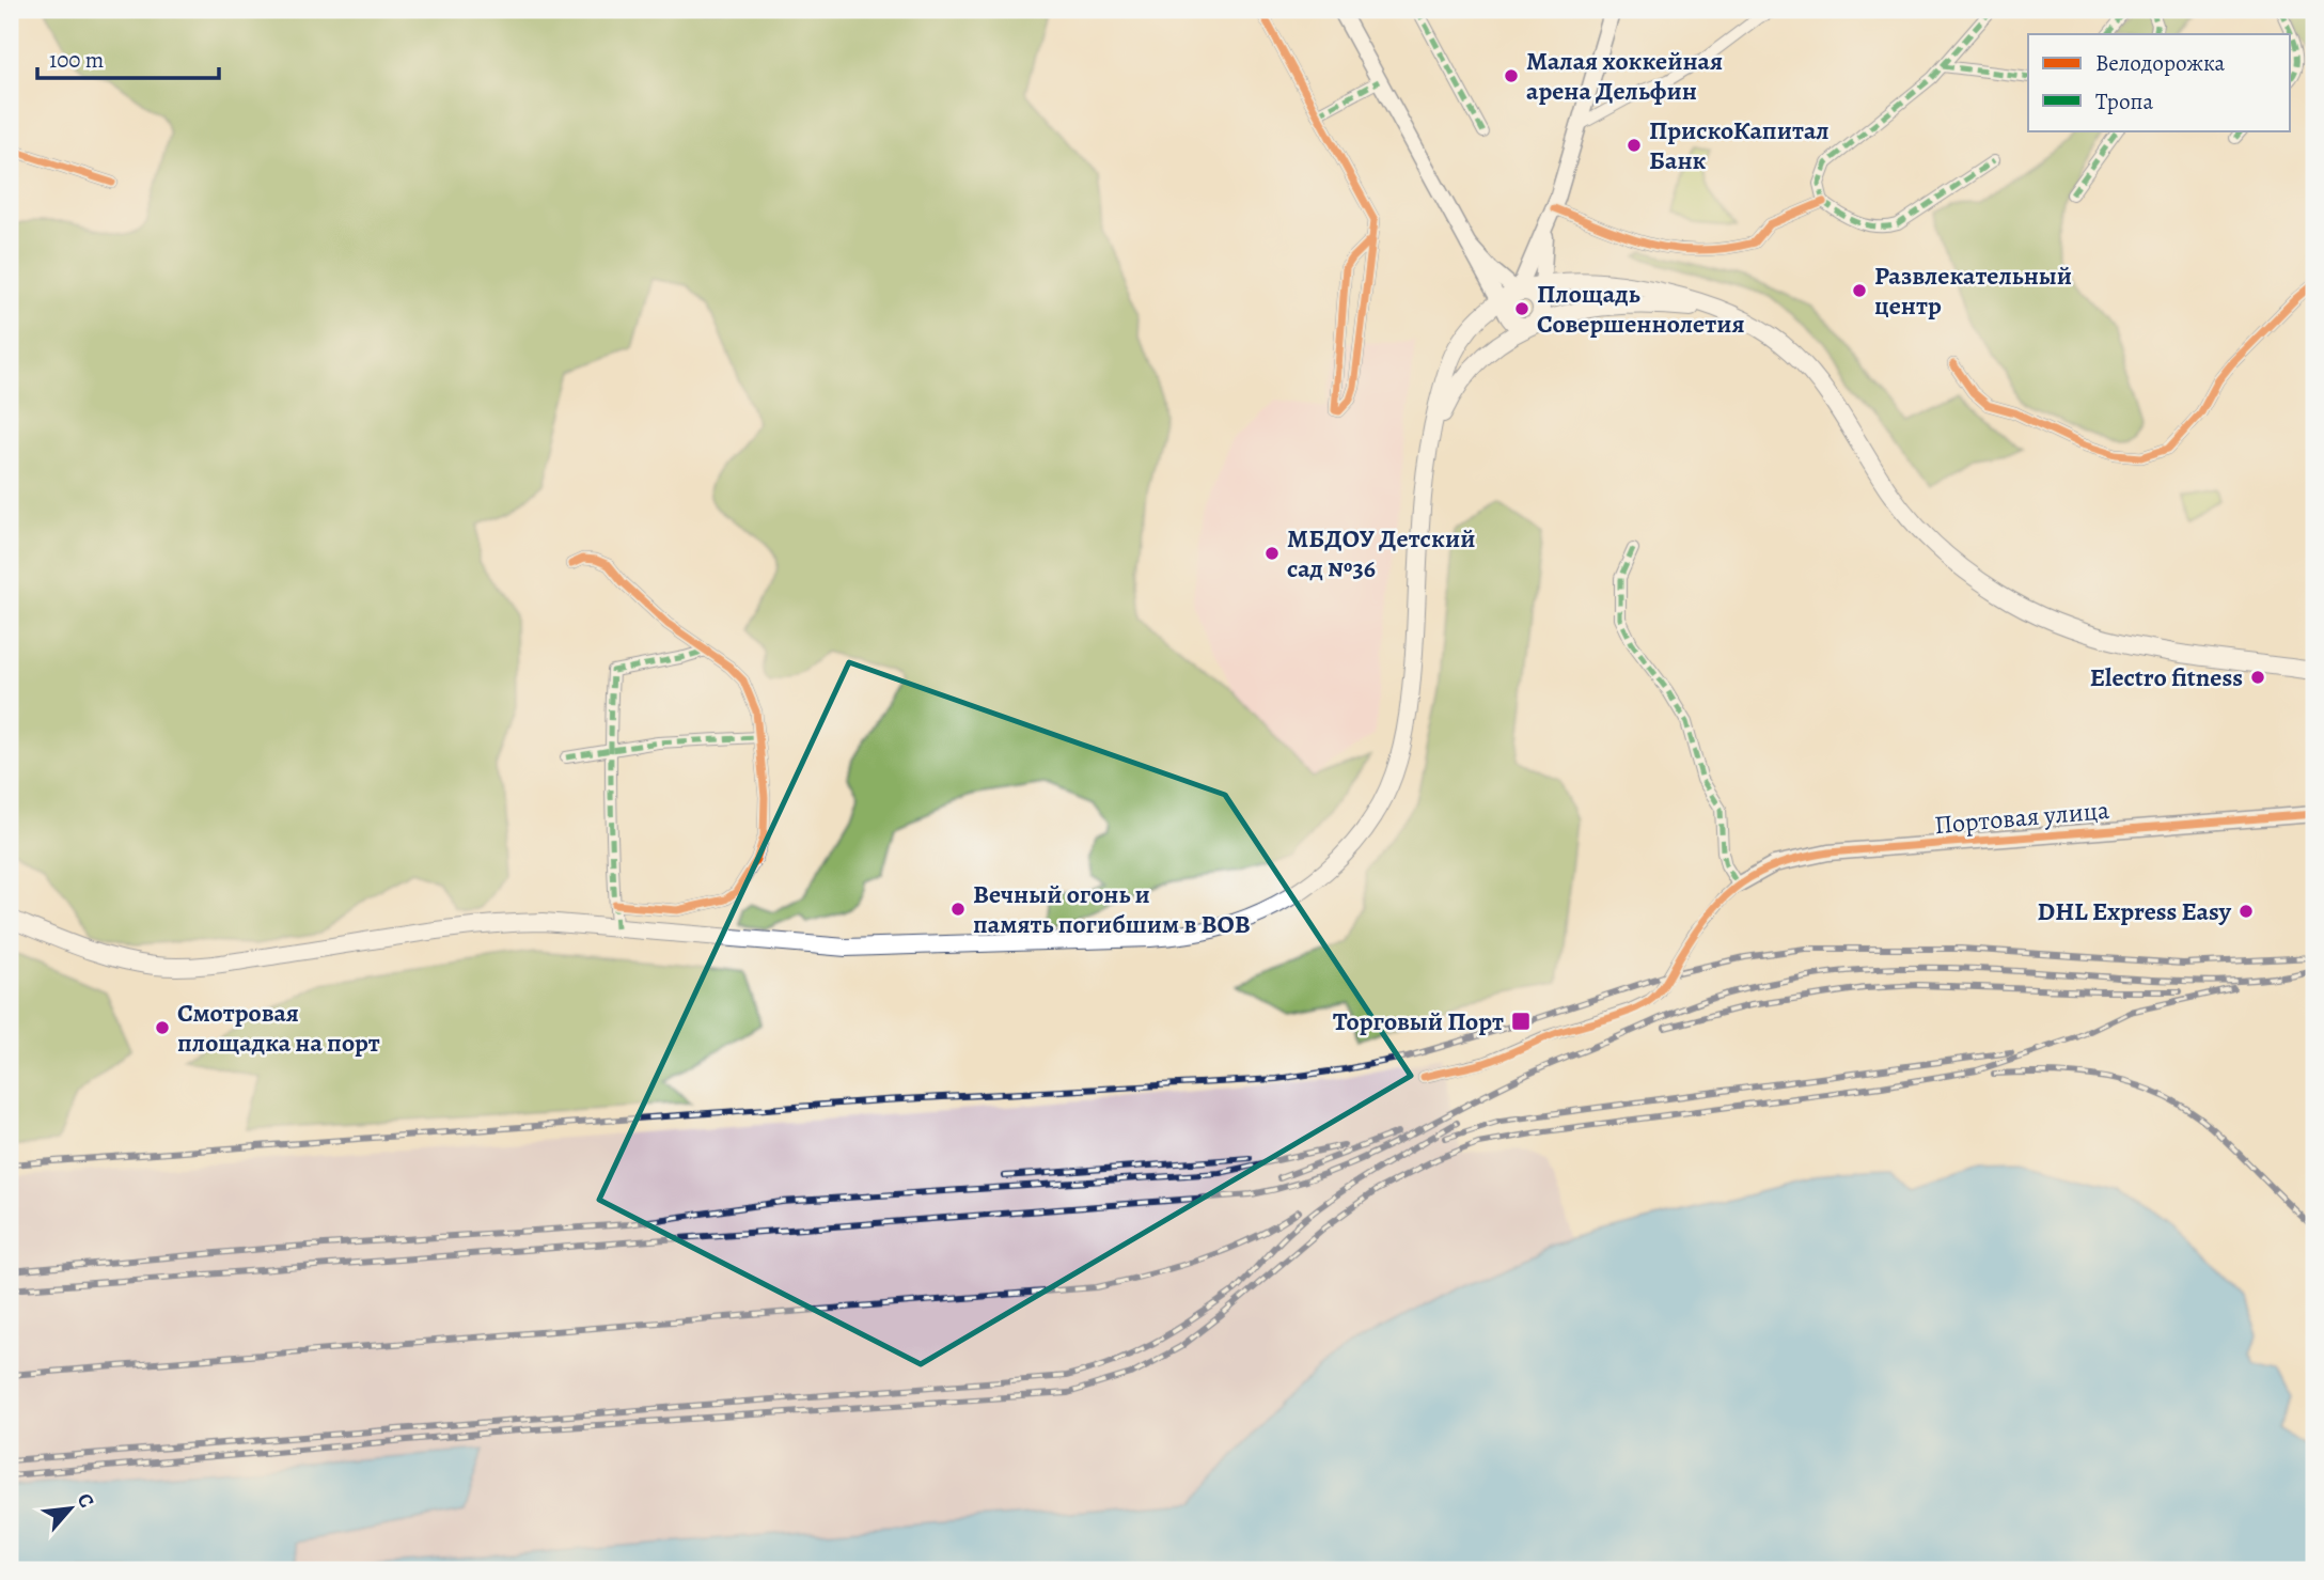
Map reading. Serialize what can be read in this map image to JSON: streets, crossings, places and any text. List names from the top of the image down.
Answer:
{
  "streets": {
    "main road": ["Портовая улица"]
  },
  "places": {
    "other": [
      "Малая хоккейная арена Дельфин",
      "ПрискоКапитал Банк",
      "Развлекательный центр",
      "Площадь Совершеннолетия",
      "МБДОУ Детский сад №36",
      "Electro fitness",
      "Вечный огонь и память погибшим в ВОВ",
      "DHL Express Easy",
      "Смотровая площадка на порт"
    ],
    "transit": ["Торговый Порт"]
  },
  "legend": ["Велодорожка", "Тропа"],
  "scale_bar": "100 m",
  "north": "top right"
}
